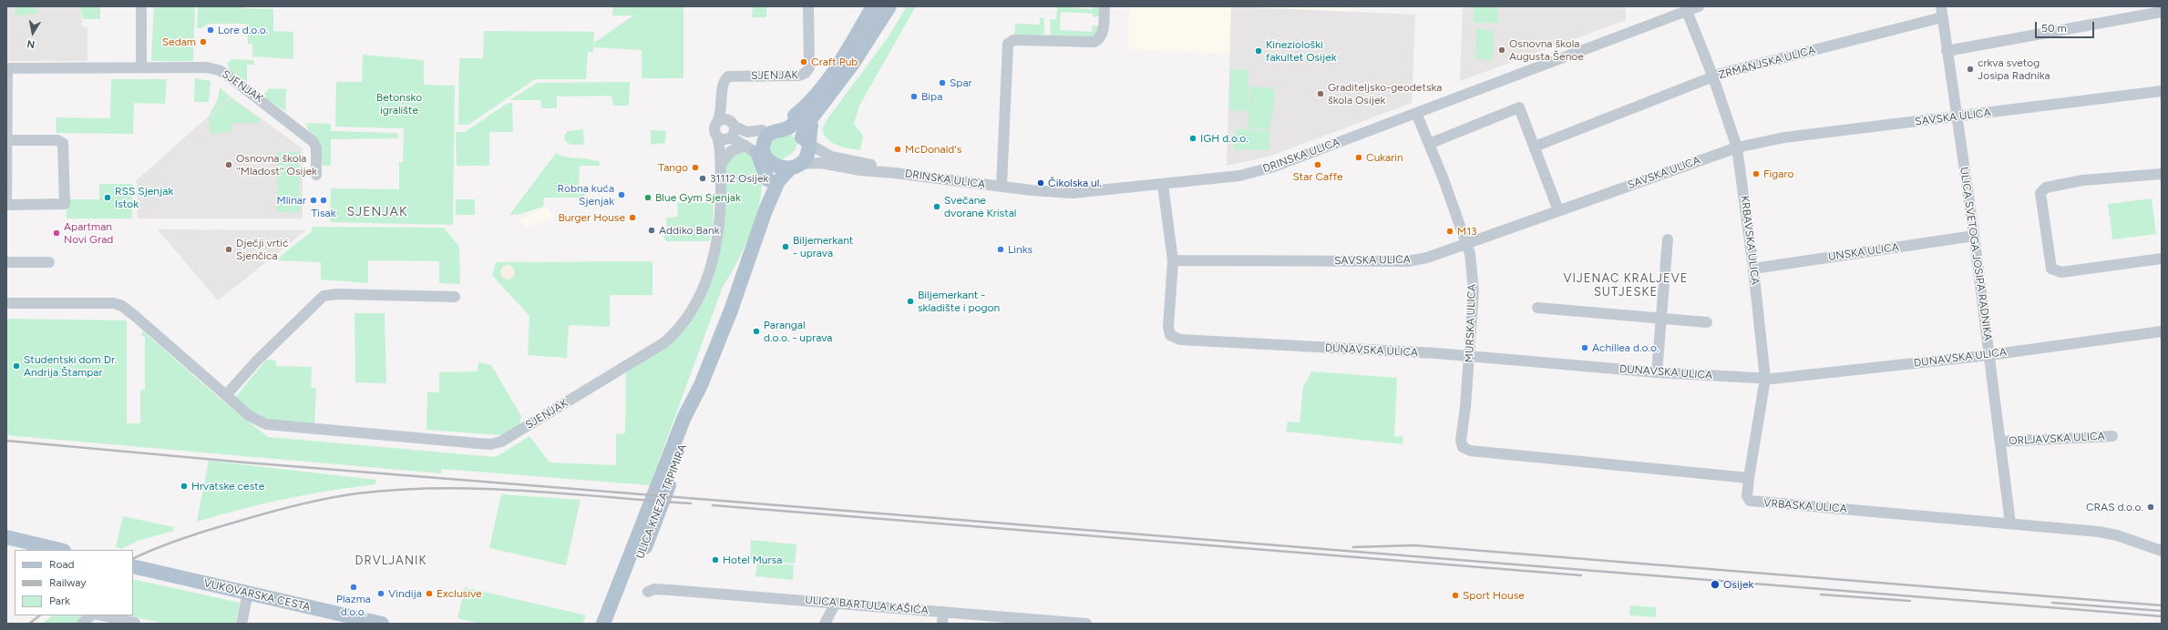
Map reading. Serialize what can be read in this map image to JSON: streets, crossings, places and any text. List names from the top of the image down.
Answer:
{
  "streets": {
    "main road": ["ULICA KNEZA TRPIMIRA", "VUKOVARSKA CESTA"],
    "street": [
      "ZRMANJSKA ULICA",
      "SJENJAK",
      "SAVSKA ULICA",
      "DRINSKA ULICA",
      "KRBAVSKA ULICA",
      "UNSKA ULICA",
      "ULICA SVETOGA JOSIPA RADNIKA",
      "MURSKA ULICA",
      "DUNAVSKA ULICA",
      "ORLJAVSKA ULICA",
      "VRBASKA ULICA",
      "ULICA BARTULA KAŠIĆA"
    ]
  },
  "crossings": [
    ["ZRMANJSKA ULICA", "KRBAVSKA ULICA"],
    ["ZRMANJSKA ULICA", "ULICA SVETOGA JOSIPA RADNIKA"],
    ["SAVSKA ULICA", "KRBAVSKA ULICA"],
    ["SAVSKA ULICA", "ULICA SVETOGA JOSIPA RADNIKA"],
    ["SAVSKA ULICA", "MURSKA ULICA"],
    ["SAVSKA ULICA", "DUNAVSKA ULICA"],
    ["DRINSKA ULICA", "KRBAVSKA ULICA"],
    ["DRINSKA ULICA", "MURSKA ULICA"],
    ["DRINSKA ULICA", "ULICA KNEZA TRPIMIRA"],
    ["KRBAVSKA ULICA", "UNSKA ULICA"],
    ["KRBAVSKA ULICA", "MURSKA ULICA"],
    ["KRBAVSKA ULICA", "DUNAVSKA ULICA"],
    ["KRBAVSKA ULICA", "VRBASKA ULICA"],
    ["UNSKA ULICA", "ULICA SVETOGA JOSIPA RADNIKA"],
    ["ULICA SVETOGA JOSIPA RADNIKA", "DUNAVSKA ULICA"],
    ["ULICA SVETOGA JOSIPA RADNIKA", "ORLJAVSKA ULICA"],
    ["ULICA SVETOGA JOSIPA RADNIKA", "VRBASKA ULICA"],
    ["MURSKA ULICA", "DUNAVSKA ULICA"],
    ["MURSKA ULICA", "VRBASKA ULICA"]
  ],
  "districts": ["SJENJAK", "VIJENAC KRALJEVE SUTJESKE", "DRVLJANIK"],
  "parks": ["Betonsko igralište"],
  "places": [
    "Lore d.o.o.",
    "Sedam",
    "Osnovna škola Augusta Šenoe",
    "Kineziološki fakultet Osijek",
    "Craft Pub",
    "crkva svetog Josipa Radnika",
    "Spar",
    "Graditeljsko-geodetska škola Osijek",
    "Bipa",
    "IGH d.o.o.",
    "McDonald's",
    "Cukarin",
    "Osnovna škola ''Mladost'' Osijek",
    "Star Caffe",
    "Tango",
    "Figaro",
    "31112 Osijek",
    "Čikolska ul.",
    "Robna kuća Sjenjak",
    "RSS Sjenjak Istok",
    "Blue Gym Sjenjak",
    "Mlinar",
    "Tisak",
    "Svečane dvorane Kristal",
    "Burger House",
    "Addiko Bank",
    "M13",
    "Apartman Novi Grad",
    "Biljemerkant - uprava",
    "Dječji vrtić Sjenčica",
    "Links",
    "Biljemerkant - skladište i pogon",
    "Parangal d.o.o. - uprava",
    "Achillea d.o.o.",
    "Studentski dom Dr. Andrija Štampar",
    "Hrvatske ceste",
    "CRAS d.o.o.",
    "Hotel Mursa",
    "Osijek",
    "Plazma d.o.o.",
    "Vindija",
    "Exclusive",
    "Sport House"
  ],
  "legend": ["Road", "Railway", "Park"],
  "scale_bar": "50 m",
  "north": "bottom"
}
